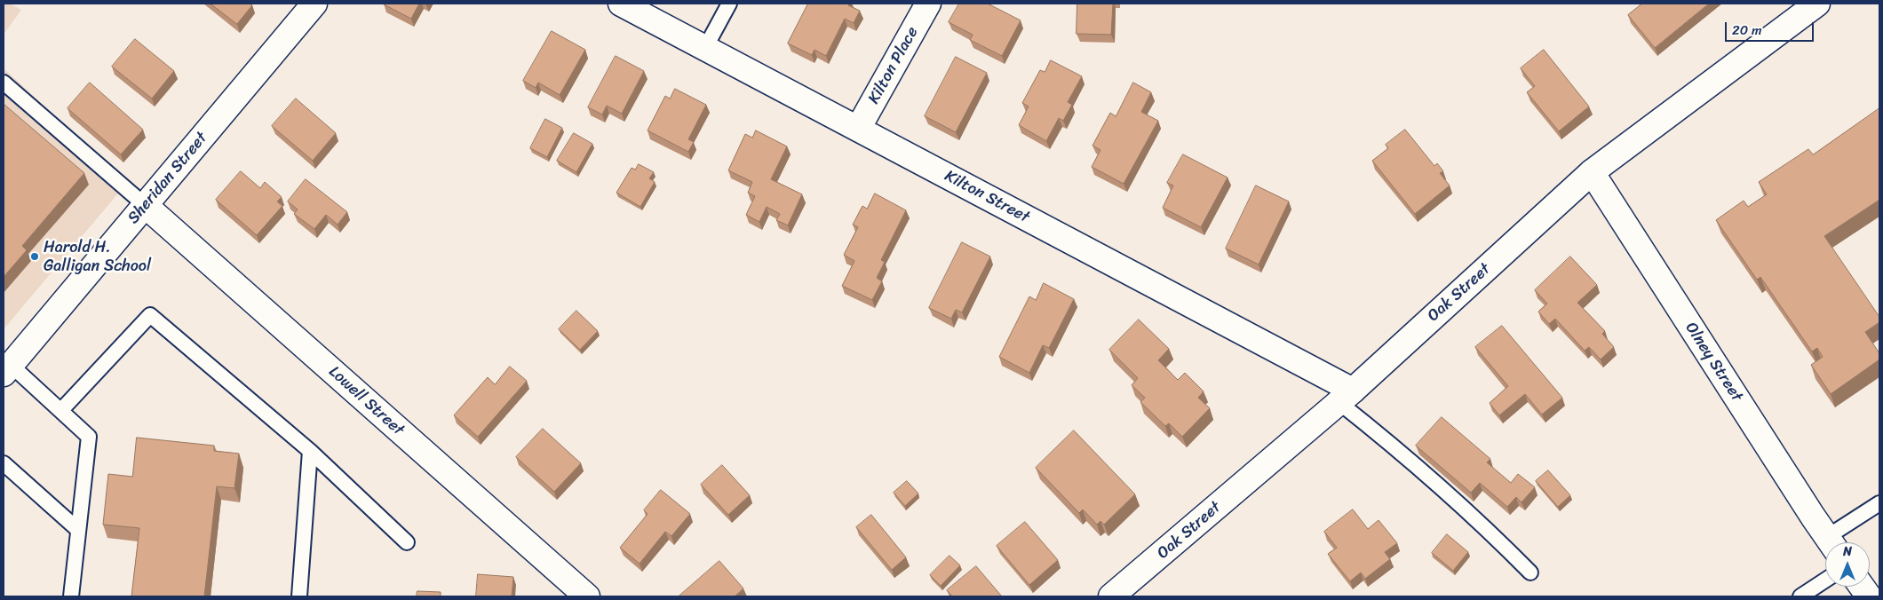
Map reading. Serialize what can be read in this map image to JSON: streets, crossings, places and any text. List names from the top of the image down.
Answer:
{
  "streets": {
    "street": [
      "Kilton Place",
      "Sheridan Street",
      "Kilton Street",
      "Oak Street",
      "Olney Street",
      "Lowell Street"
    ]
  },
  "crossings": [
    ["Kilton Place", "Kilton Street"],
    ["Sheridan Street", "Lowell Street"],
    ["Kilton Street", "Oak Street"],
    ["Oak Street", "Olney Street"]
  ],
  "places": ["Harold H. Galligan School"],
  "scale_bar": "20 m",
  "north": "top"
}
